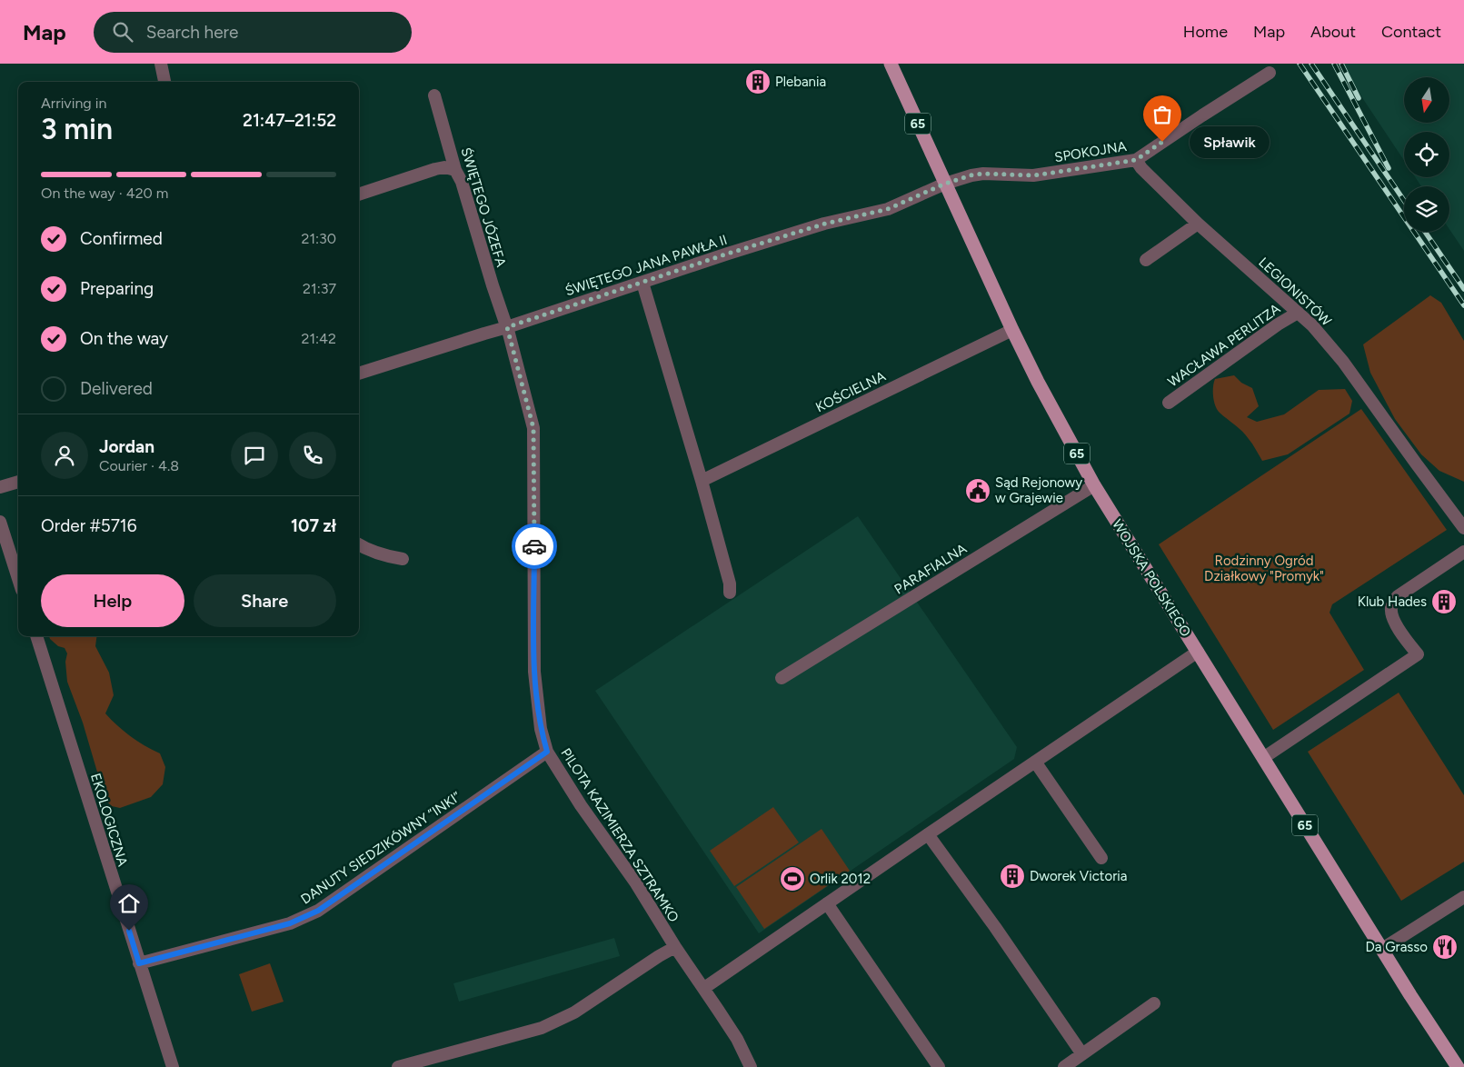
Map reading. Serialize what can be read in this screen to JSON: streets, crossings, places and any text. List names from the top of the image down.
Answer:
{
  "streets": {
    "main road": ["65", "WOJSKA POLSKIEGO"],
    "street": [
      "SPOKOJNA",
      "ŚWIĘTEGO JÓZEFA",
      "ŚWIĘTEGO JANA PAWŁA II",
      "LEGIONISTÓW",
      "WACŁAWA PERLITZA",
      "KOŚCIELNA",
      "PARAFIALNA",
      "EKOLOGICZNA",
      "PILOTA KAZIMIERZA SZTRAMKO",
      "DANUTY SIEDZIKÓWNY ”INKI”"
    ]
  },
  "crossings": [
    ["SPOKOJNA", "ŚWIĘTEGO JANA PAWŁA II"],
    ["SPOKOJNA", "LEGIONISTÓW"],
    ["SPOKOJNA", "WOJSKA POLSKIEGO"],
    ["ŚWIĘTEGO JÓZEFA", "ŚWIĘTEGO JANA PAWŁA II"],
    ["ŚWIĘTEGO JÓZEFA", "PILOTA KAZIMIERZA SZTRAMKO"],
    ["ŚWIĘTEGO JANA PAWŁA II", "WOJSKA POLSKIEGO"],
    ["ŚWIĘTEGO JANA PAWŁA II", "PILOTA KAZIMIERZA SZTRAMKO"],
    ["LEGIONISTÓW", "WACŁAWA PERLITZA"],
    ["KOŚCIELNA", "WOJSKA POLSKIEGO"],
    ["PARAFIALNA", "WOJSKA POLSKIEGO"],
    ["EKOLOGICZNA", "DANUTY SIEDZIKÓWNY ”INKI”"],
    ["PILOTA KAZIMIERZA SZTRAMKO", "DANUTY SIEDZIKÓWNY ”INKI”"]
  ],
  "parks": ["Rodzinny Ogród Działkowy \"Promyk\""],
  "places": {
    "building": ["Plebania", "Klub Hades", "Dworek Victoria"],
    "other": ["Spławik"],
    "public building": ["Sąd Rejonowy w Grajewie"],
    "sports": ["Orlik 2012"],
    "restaurant": ["Da Grasso"]
  },
  "north": "bottom",
  "page": {
    "header": "Map",
    "search": "Search here",
    "nav": [
      "Home",
      "Map",
      "About",
      "Contact"
    ],
    "heading": ["3 min", "Arriving in", "21:47–21:52"],
    "panel": [
      "Jordan",
      "Courier · 4.8",
      "Order #5716",
      "107 zł"
    ],
    "bubble": "Spławik",
    "bar": "On the way · 420 m",
    "list": [
      ["Confirmed", "21:30"],
      ["Preparing", "21:37"],
      ["On the way", "21:42"],
      "Delivered"
    ],
    "buttons": ["Help", "Share"]
  }
}
